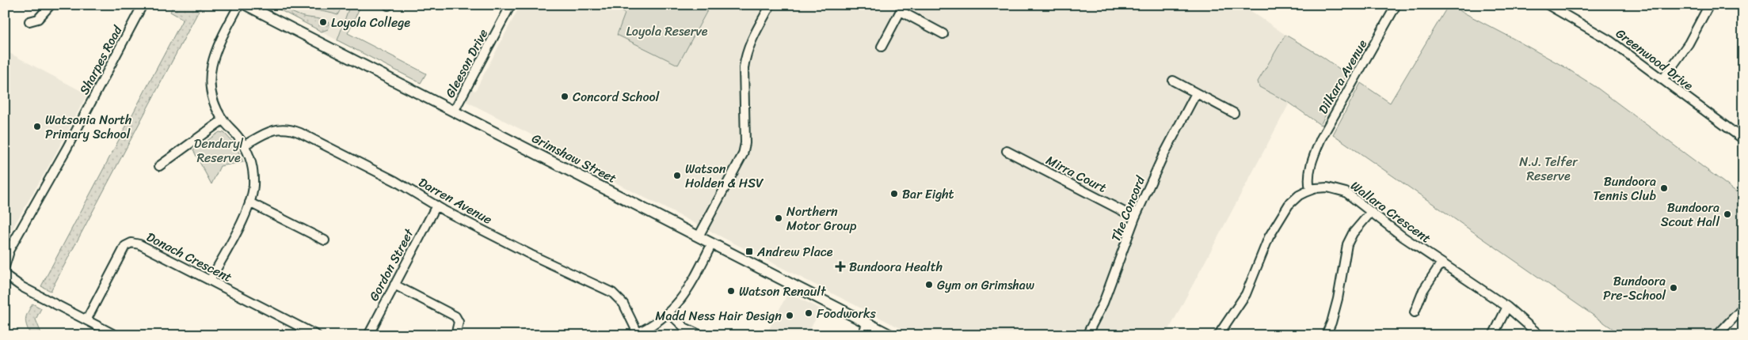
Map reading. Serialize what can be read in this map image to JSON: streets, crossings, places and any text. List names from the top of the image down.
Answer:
{
  "streets": {
    "main road": ["Grimshaw Street"],
    "street": [
      "Greenwood Drive",
      "Sharpes Road",
      "Gleeson Drive",
      "Dilkara Avenue",
      "Mirra Court",
      "Darren Avenue",
      "The Concord",
      "Wallara Crescent",
      "Donach Crescent",
      "Gordon Street"
    ]
  },
  "crossings": [
    ["Gleeson Drive", "Grimshaw Street"],
    ["Dilkara Avenue", "Wallara Crescent"],
    ["Mirra Court", "The Concord"],
    ["Darren Avenue", "Gordon Street"]
  ],
  "parks": ["Loyola Reserve", "Dendaryl Reserve", "N.J. Telfer Reserve"],
  "places": {
    "other": [
      "Loyola College",
      "Concord School",
      "Watsonia North Primary School",
      "Watson Holden & HSV",
      "Bundoora Tennis Club",
      "Bar Eight",
      "Bundoora Scout Hall",
      "Northern Motor Group",
      "Gym on Grimshaw",
      "Bundoora Pre-School",
      "Watson Renault",
      "Foodworks",
      "Madd Ness Hair Design"
    ],
    "transit": ["Andrew Place"],
    "health": ["Bundoora Health"]
  }
}
